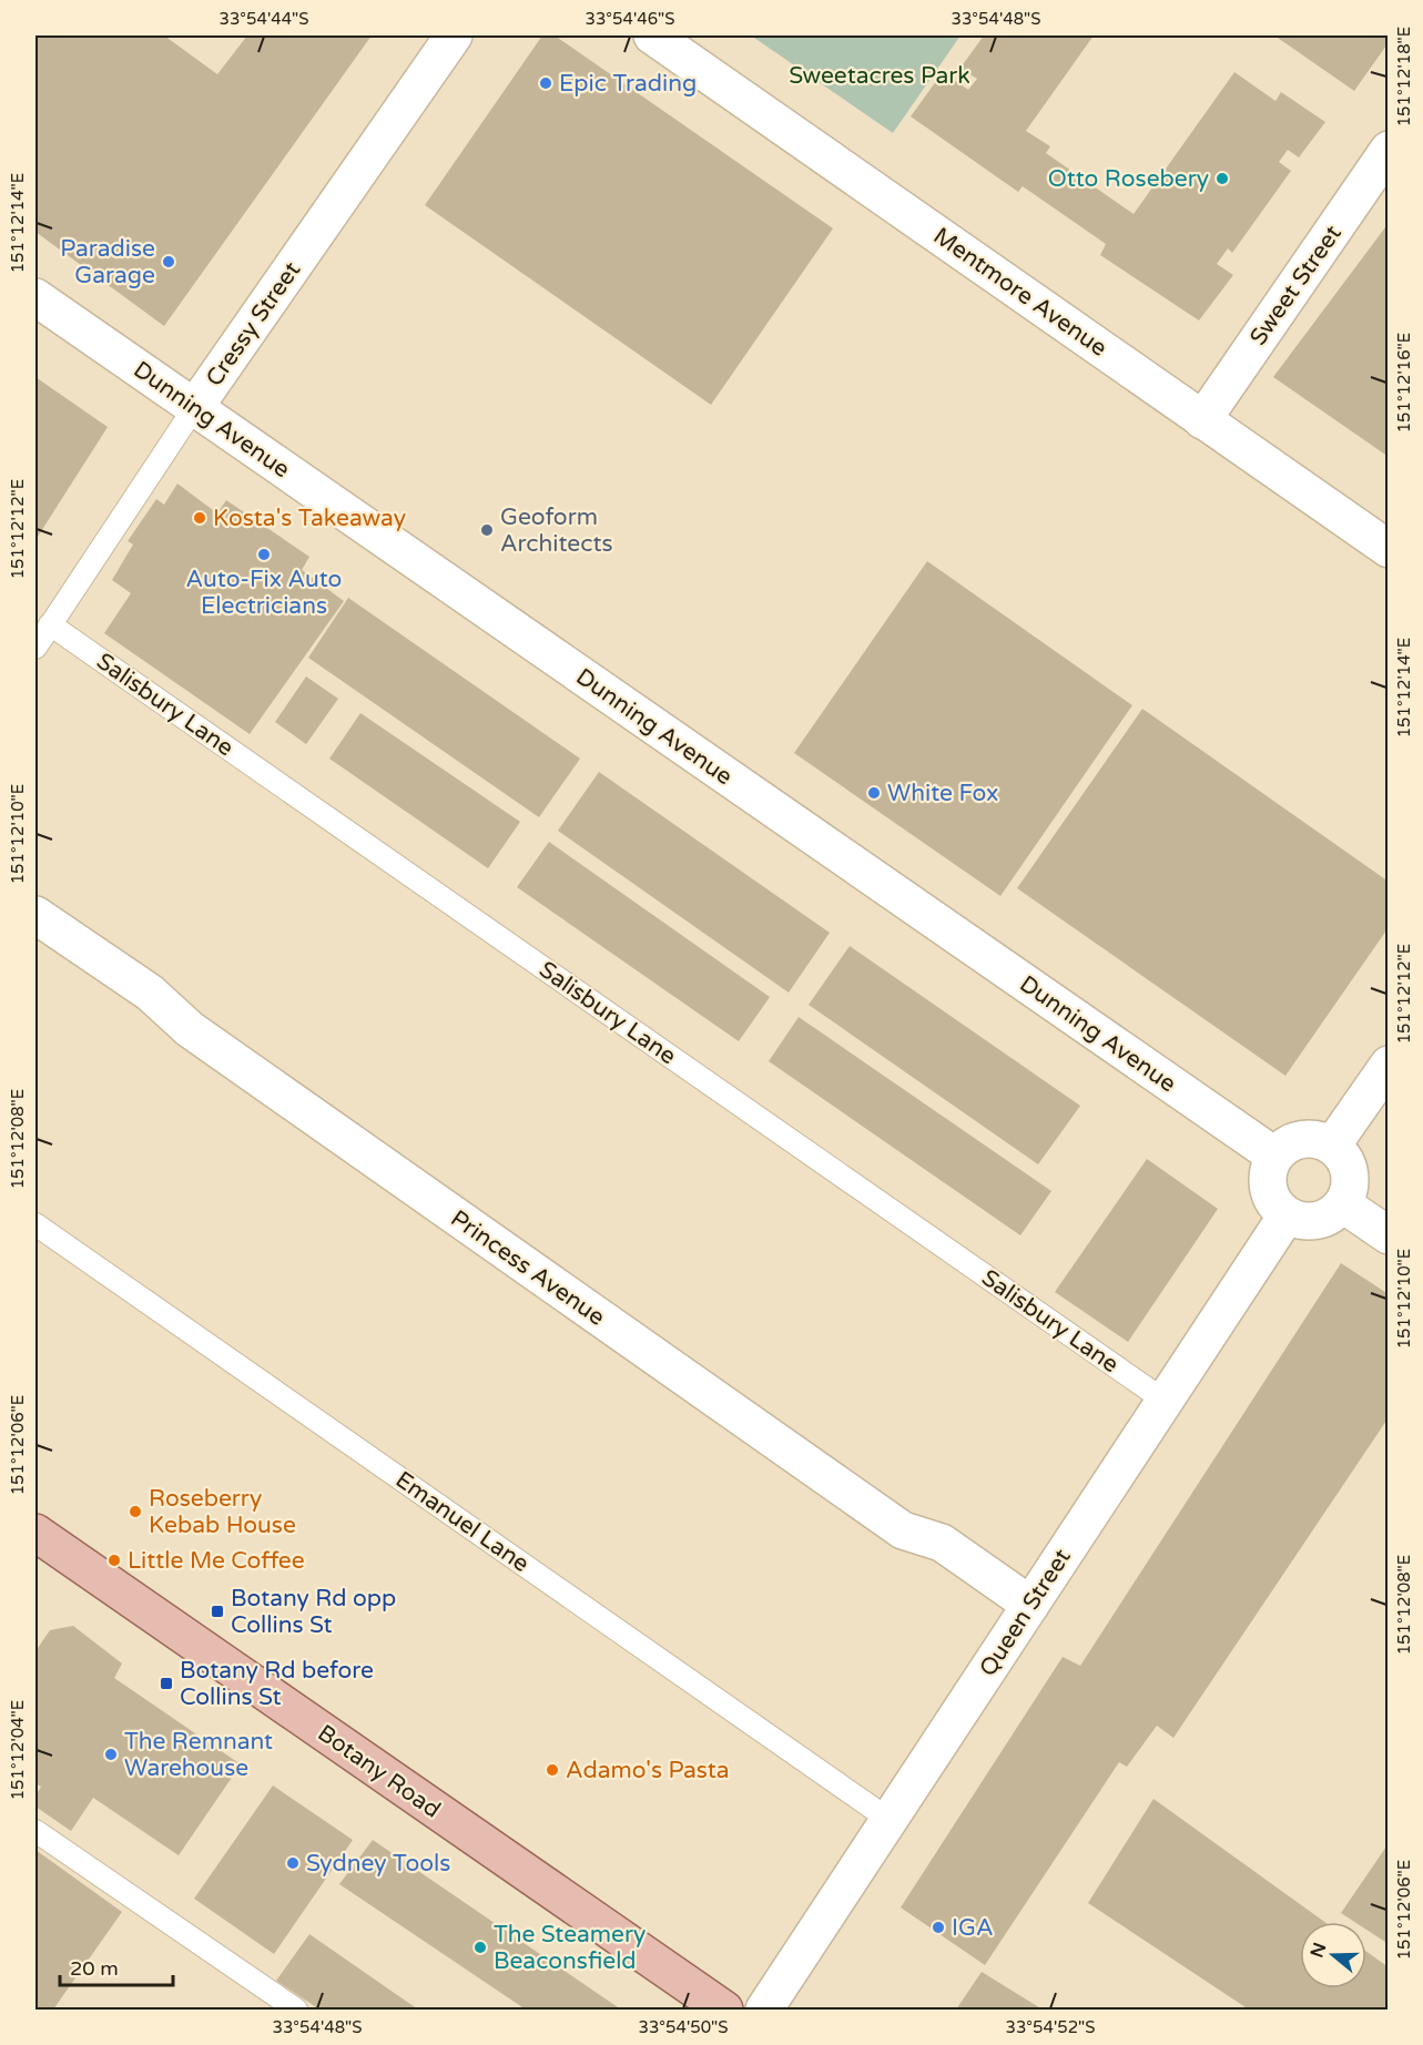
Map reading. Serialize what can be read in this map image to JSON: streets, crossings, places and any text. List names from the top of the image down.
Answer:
{
  "streets": {
    "main road": ["Botany Road"],
    "street": [
      "Sweet Street",
      "Mentmore Avenue",
      "Cressy Street",
      "Dunning Avenue",
      "Princess Avenue",
      "Queen Street"
    ],
    "lane": ["Salisbury Lane", "Emanuel Lane"]
  },
  "crossings": [
    ["Sweet Street", "Mentmore Avenue"],
    ["Cressy Street", "Dunning Avenue"],
    ["Cressy Street", "Salisbury Lane"],
    ["Dunning Avenue", "Queen Street"],
    ["Salisbury Lane", "Queen Street"],
    ["Princess Avenue", "Queen Street"],
    ["Emanuel Lane", "Queen Street"]
  ],
  "parks": ["Sweetacres Park"],
  "places": {
    "other": [
      "Epic Trading",
      "Otto Rosebery",
      "Paradise Garage",
      "Kosta's Takeaway",
      "Geoform Architects",
      "Auto-Fix Auto Electricians",
      "White Fox",
      "Roseberry Kebab House",
      "Little Me Coffee",
      "The Remnant Warehouse",
      "Adamo's Pasta",
      "Sydney Tools",
      "IGA",
      "The Steamery Beaconsfield"
    ],
    "transit": ["Botany Rd opp Collins St", "Botany Rd before Collins St"]
  },
  "scale_bar": "20 m",
  "north": "left",
  "coordinates": [
    "33°54'44\"S",
    "33°54'46\"S",
    "33°54'48\"S",
    "151°12'18\"E",
    "151°12'14\"E",
    "151°12'16\"E",
    "151°12'12\"E",
    "151°12'10\"E",
    "151°12'08\"E",
    "151°12'06\"E",
    "151°12'04\"E",
    "33°54'50\"S",
    "33°54'52\"S"
  ]
}
